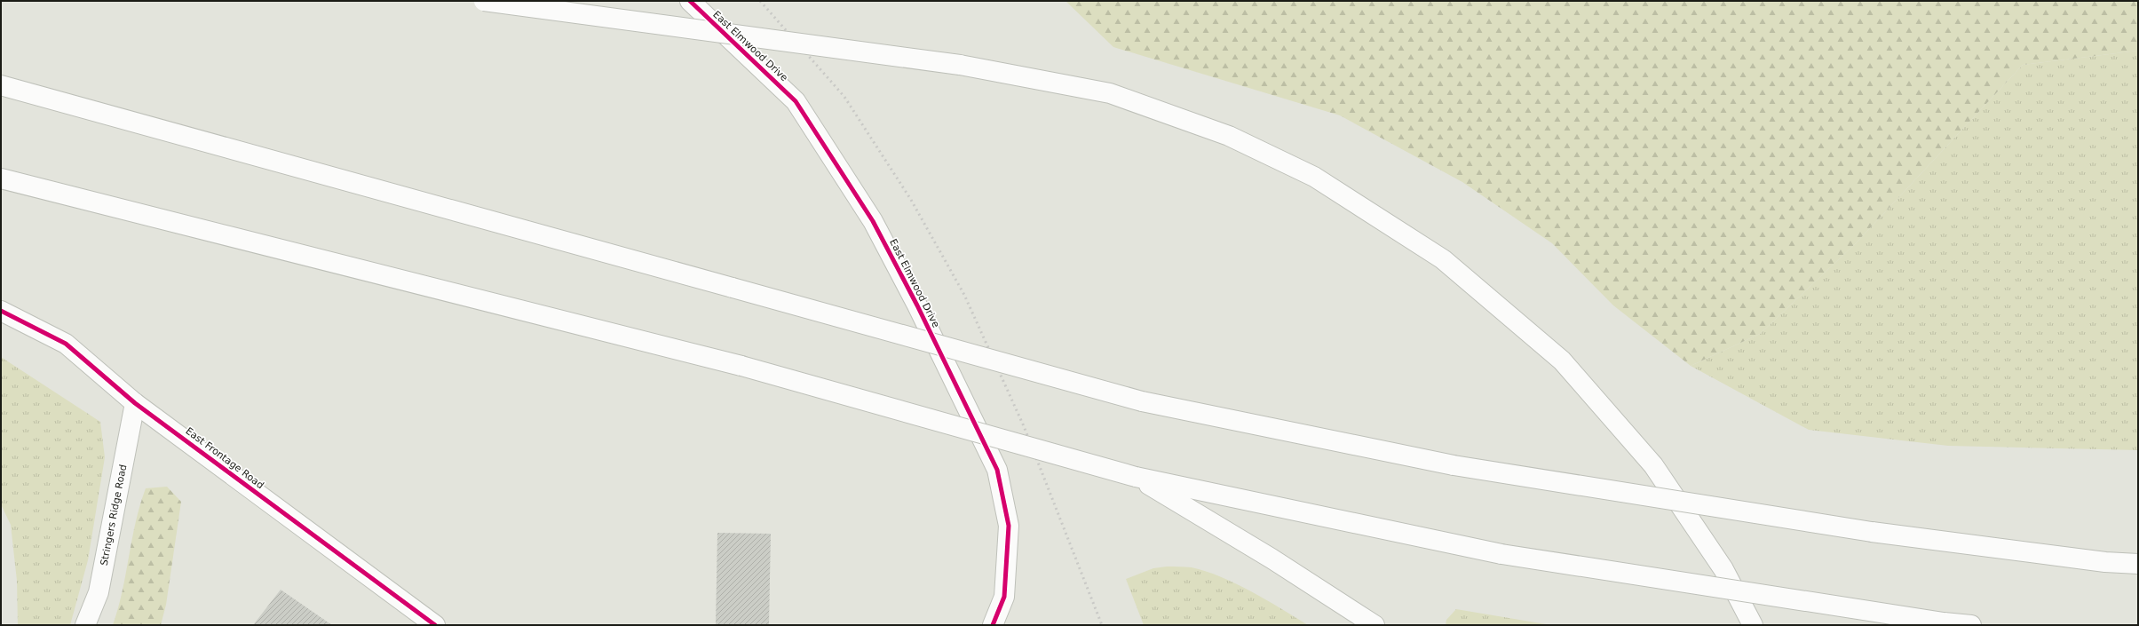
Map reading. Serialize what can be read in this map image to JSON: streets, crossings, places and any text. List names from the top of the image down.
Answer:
{
  "streets": {
    "main road": ["East Elmwood Drive", "East Frontage Road", "Stringers Ridge Road"]
  },
  "crossings": [
    ["East Frontage Road", "Stringers Ridge Road"]
  ]
}
